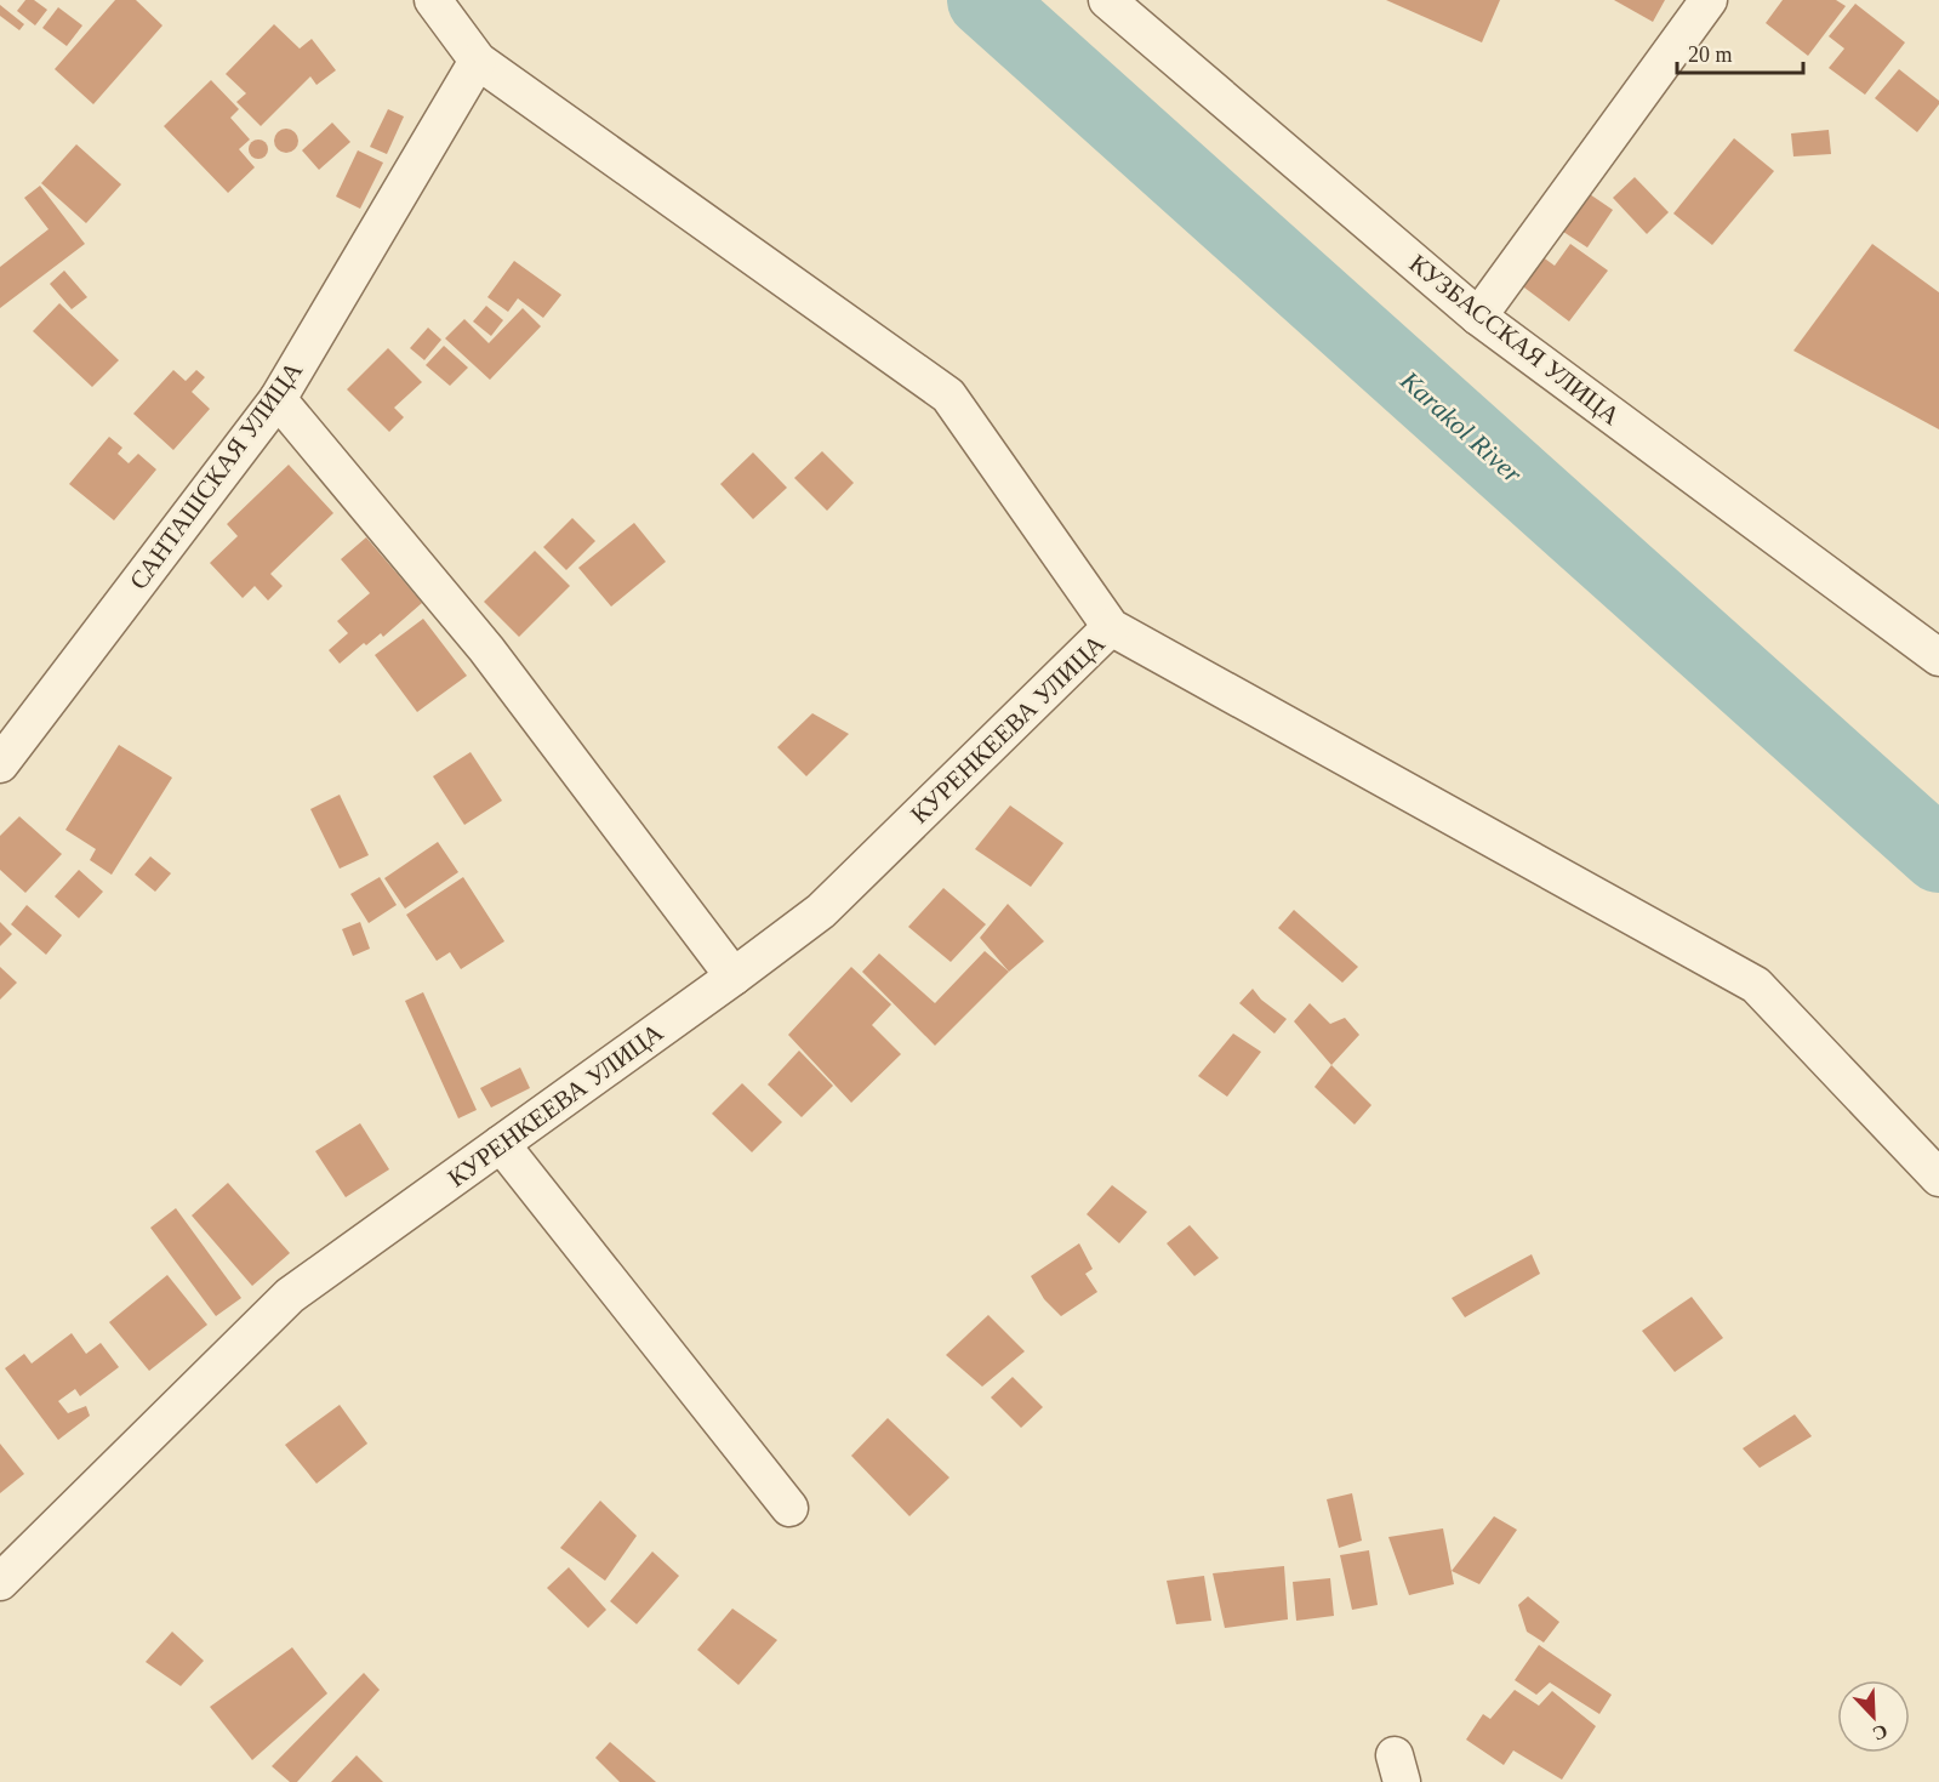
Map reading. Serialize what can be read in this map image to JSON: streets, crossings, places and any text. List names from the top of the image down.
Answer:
{
  "streets": {
    "street": ["КУЗБАССКАЯ УЛИЦА", "САНТАШСКАЯ УЛИЦА", "КУРЕНКЕЕВА УЛИЦА"]
  },
  "water": ["Karakol River"],
  "scale_bar": "20 m",
  "north": "bottom right"
}
